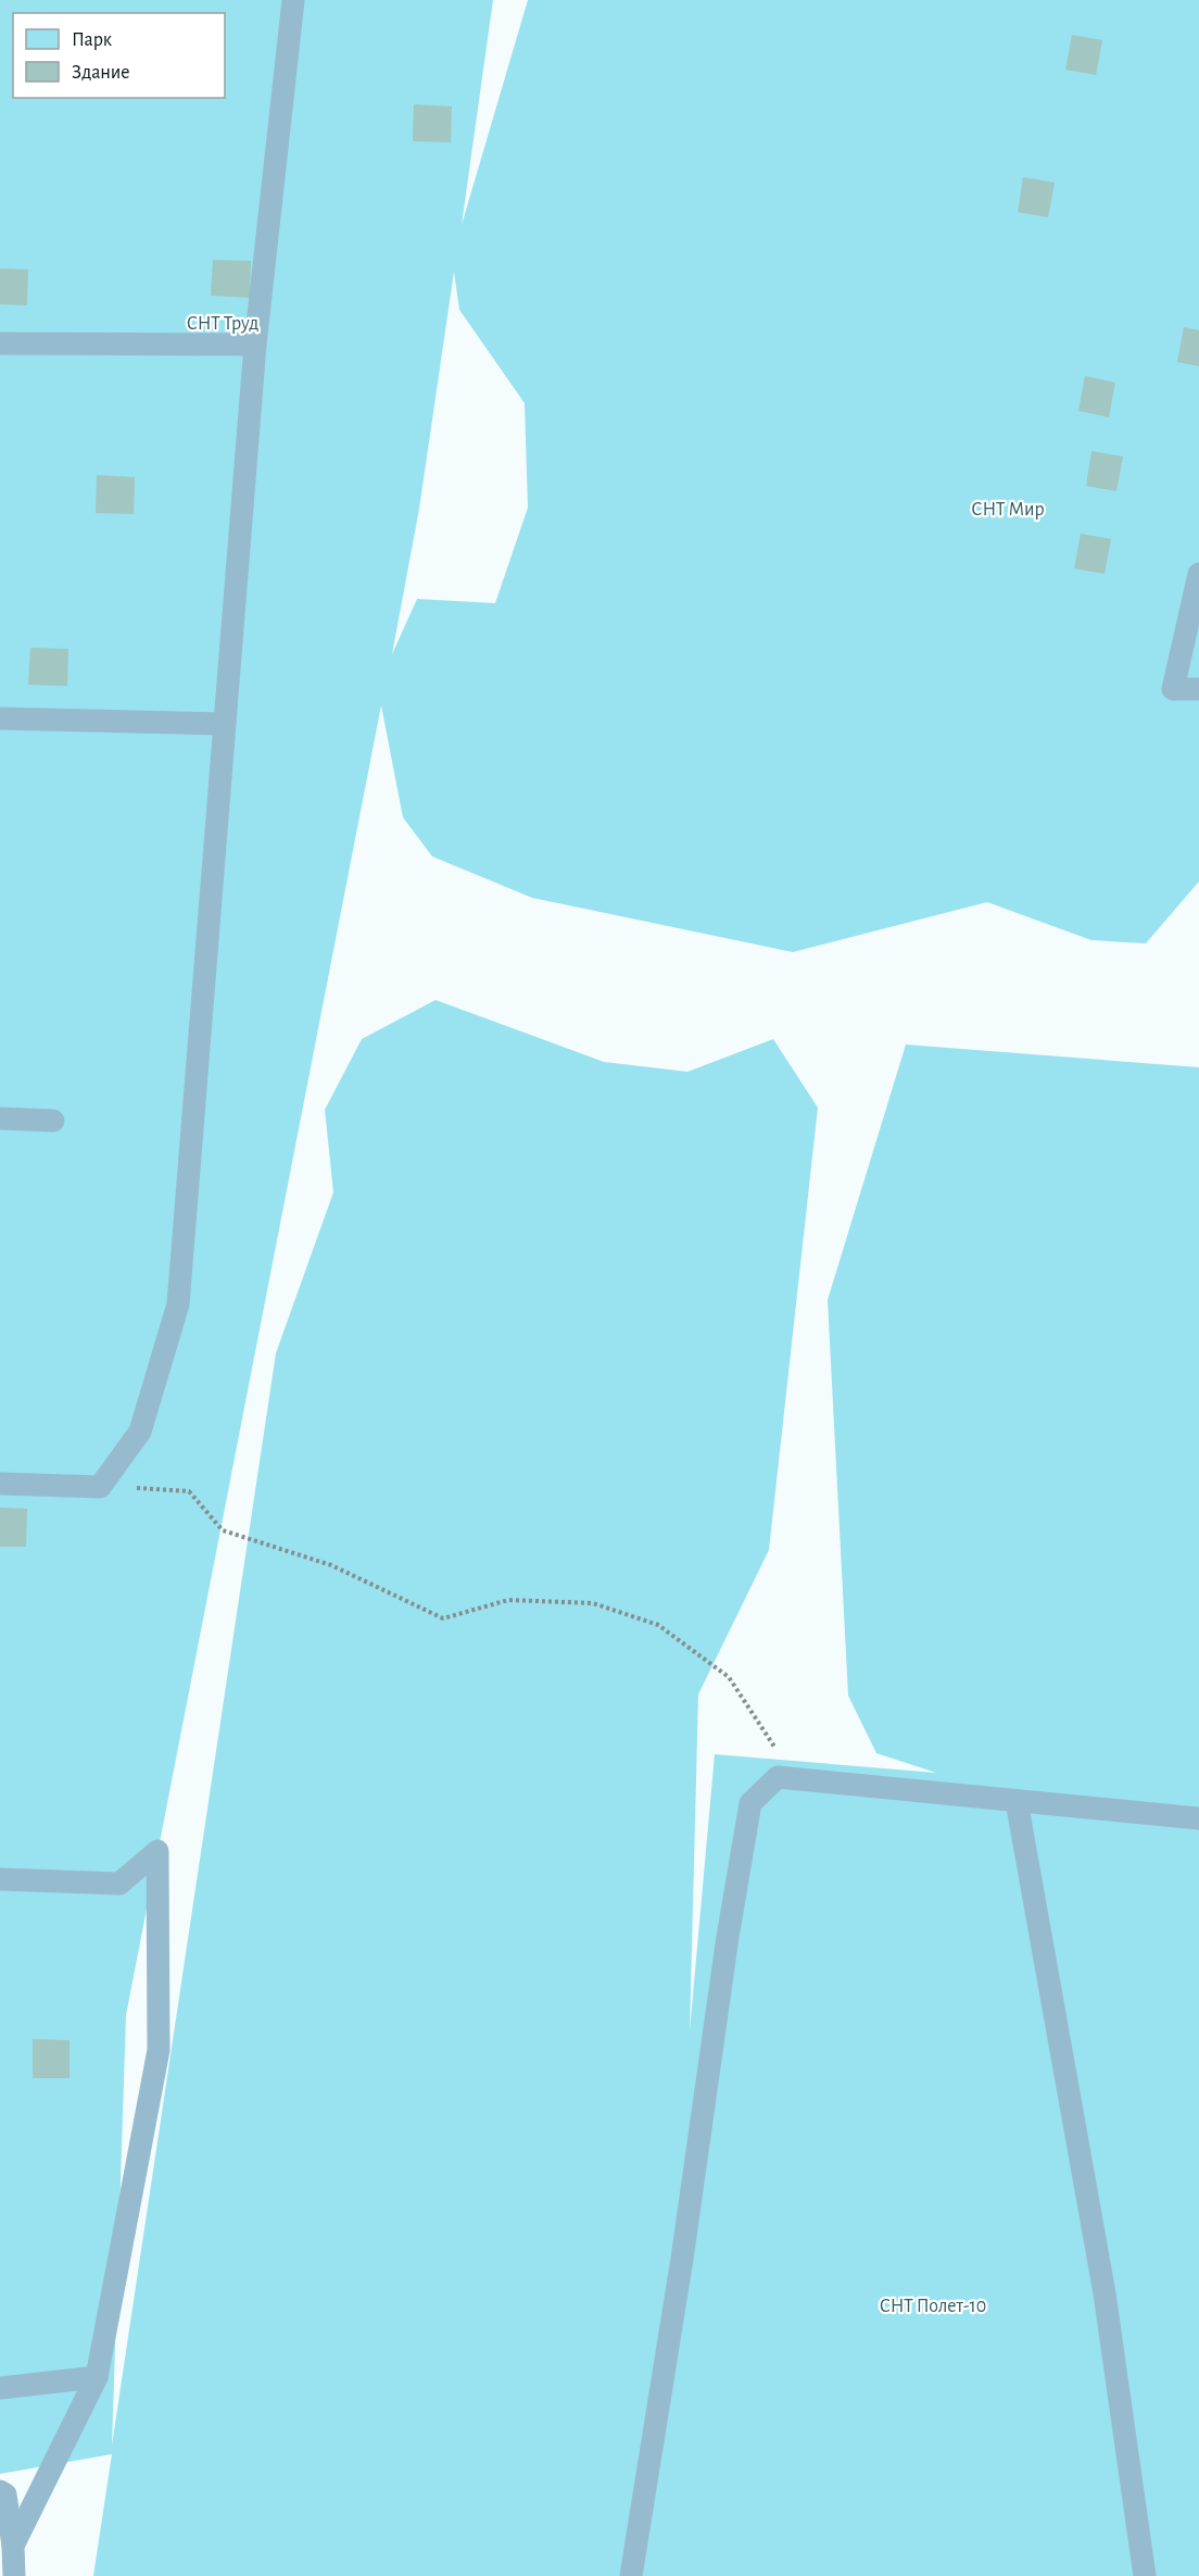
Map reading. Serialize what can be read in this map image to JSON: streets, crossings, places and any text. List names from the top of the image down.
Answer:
{
  "parks": ["СНТ Труд", "СНТ Мир", "СНТ Полет-10"],
  "legend": ["Парк", "Здание"]
}
